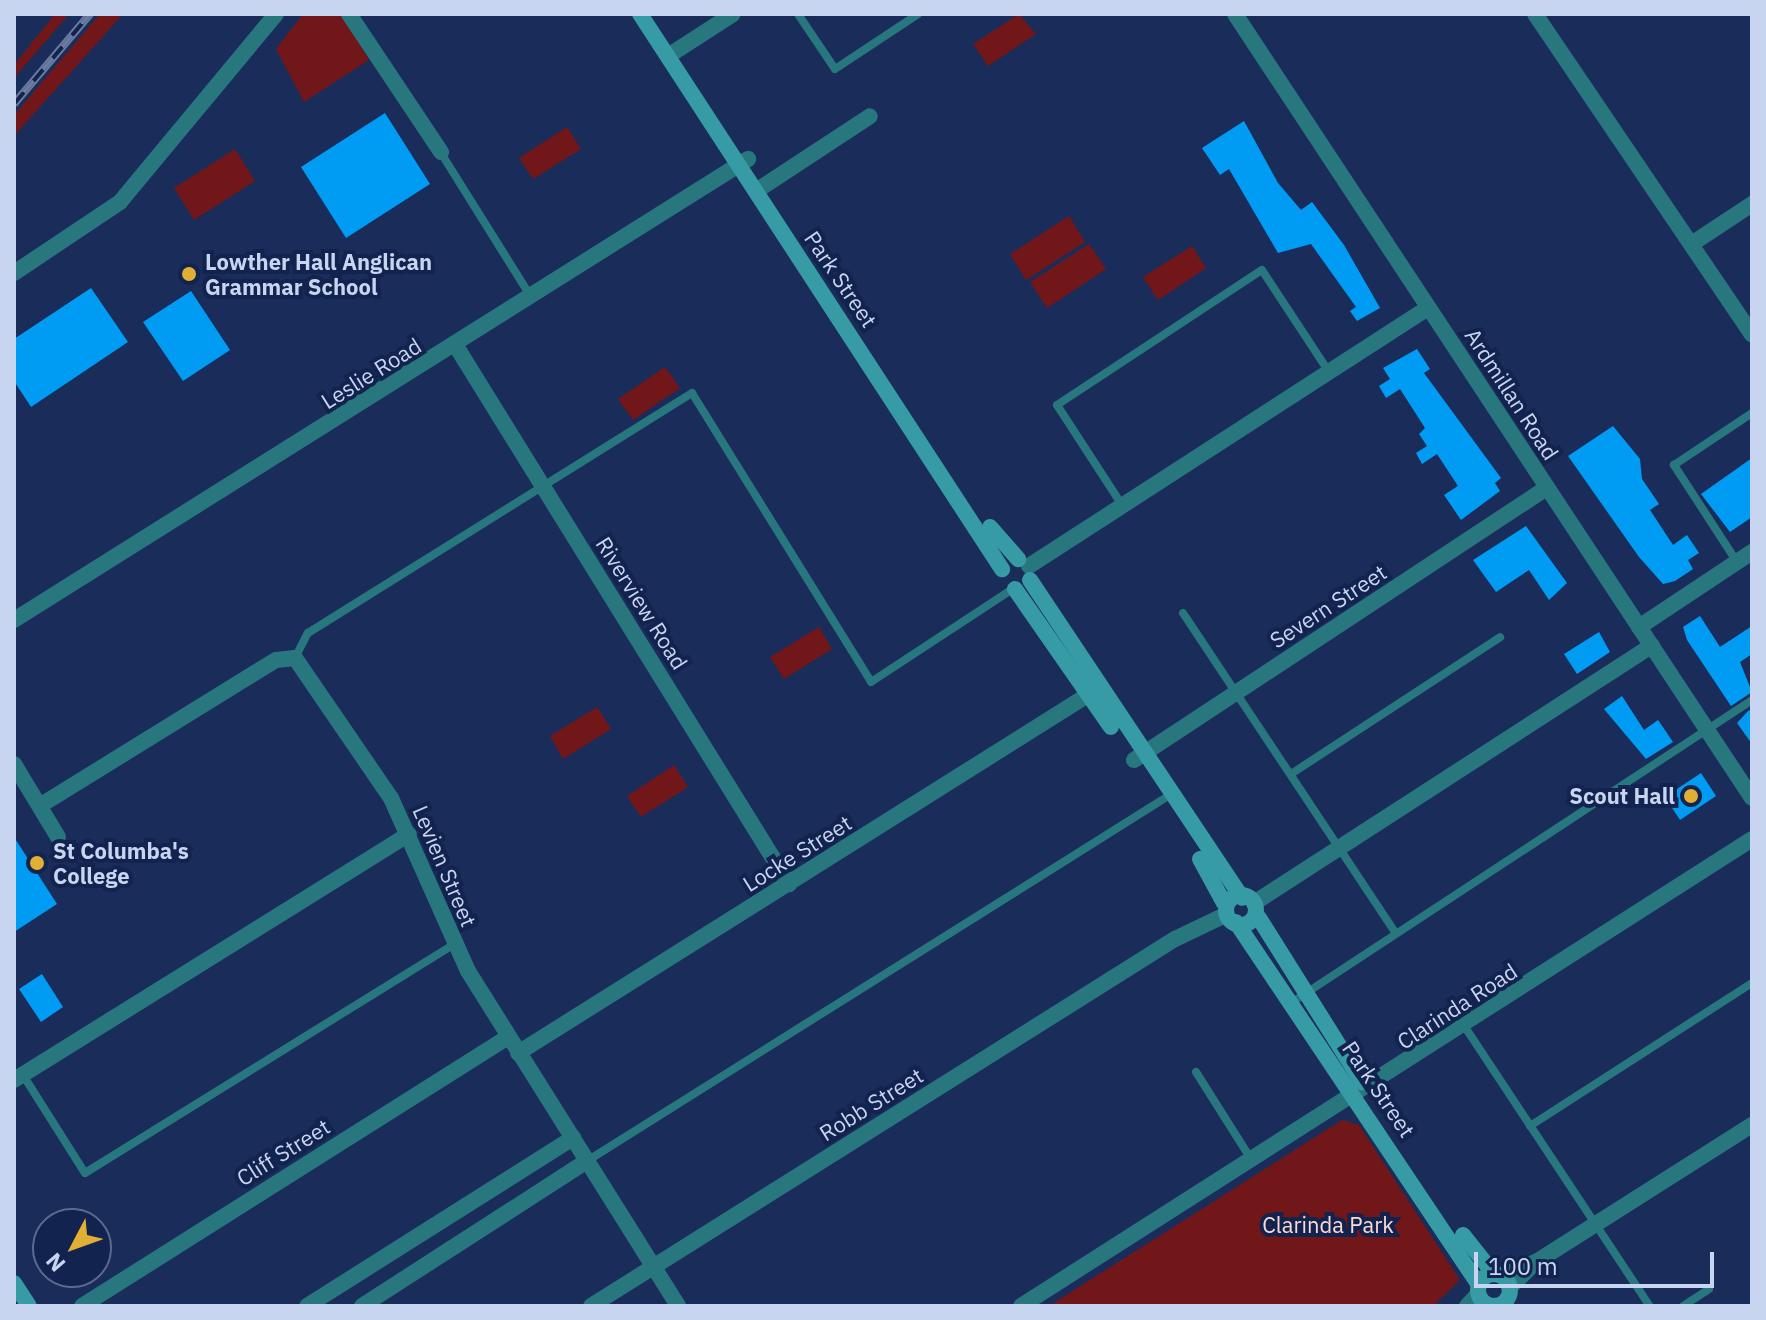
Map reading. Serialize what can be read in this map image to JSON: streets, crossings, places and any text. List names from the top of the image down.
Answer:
{
  "streets": {
    "street": [
      "Park Street",
      "Leslie Road",
      "Ardmillan Road",
      "Riverview Road",
      "Severn Street",
      "Locke Street",
      "Levien Street",
      "Clarinda Road",
      "Robb Street",
      "Cliff Street"
    ]
  },
  "crossings": [
    ["Park Street", "Leslie Road"],
    ["Park Street", "Severn Street"],
    ["Park Street", "Locke Street"],
    ["Park Street", "Clarinda Road"],
    ["Park Street", "Robb Street"],
    ["Leslie Road", "Riverview Road"],
    ["Ardmillan Road", "Severn Street"],
    ["Riverview Road", "Locke Street"],
    ["Locke Street", "Levien Street"],
    ["Levien Street", "Robb Street"],
    ["Levien Street", "Cliff Street"]
  ],
  "parks": ["Clarinda Park"],
  "places": ["Lowther Hall Anglican Grammar School", "Scout Hall", "St Columba's College"],
  "scale_bar": "100 m",
  "north": "bottom left"
}
